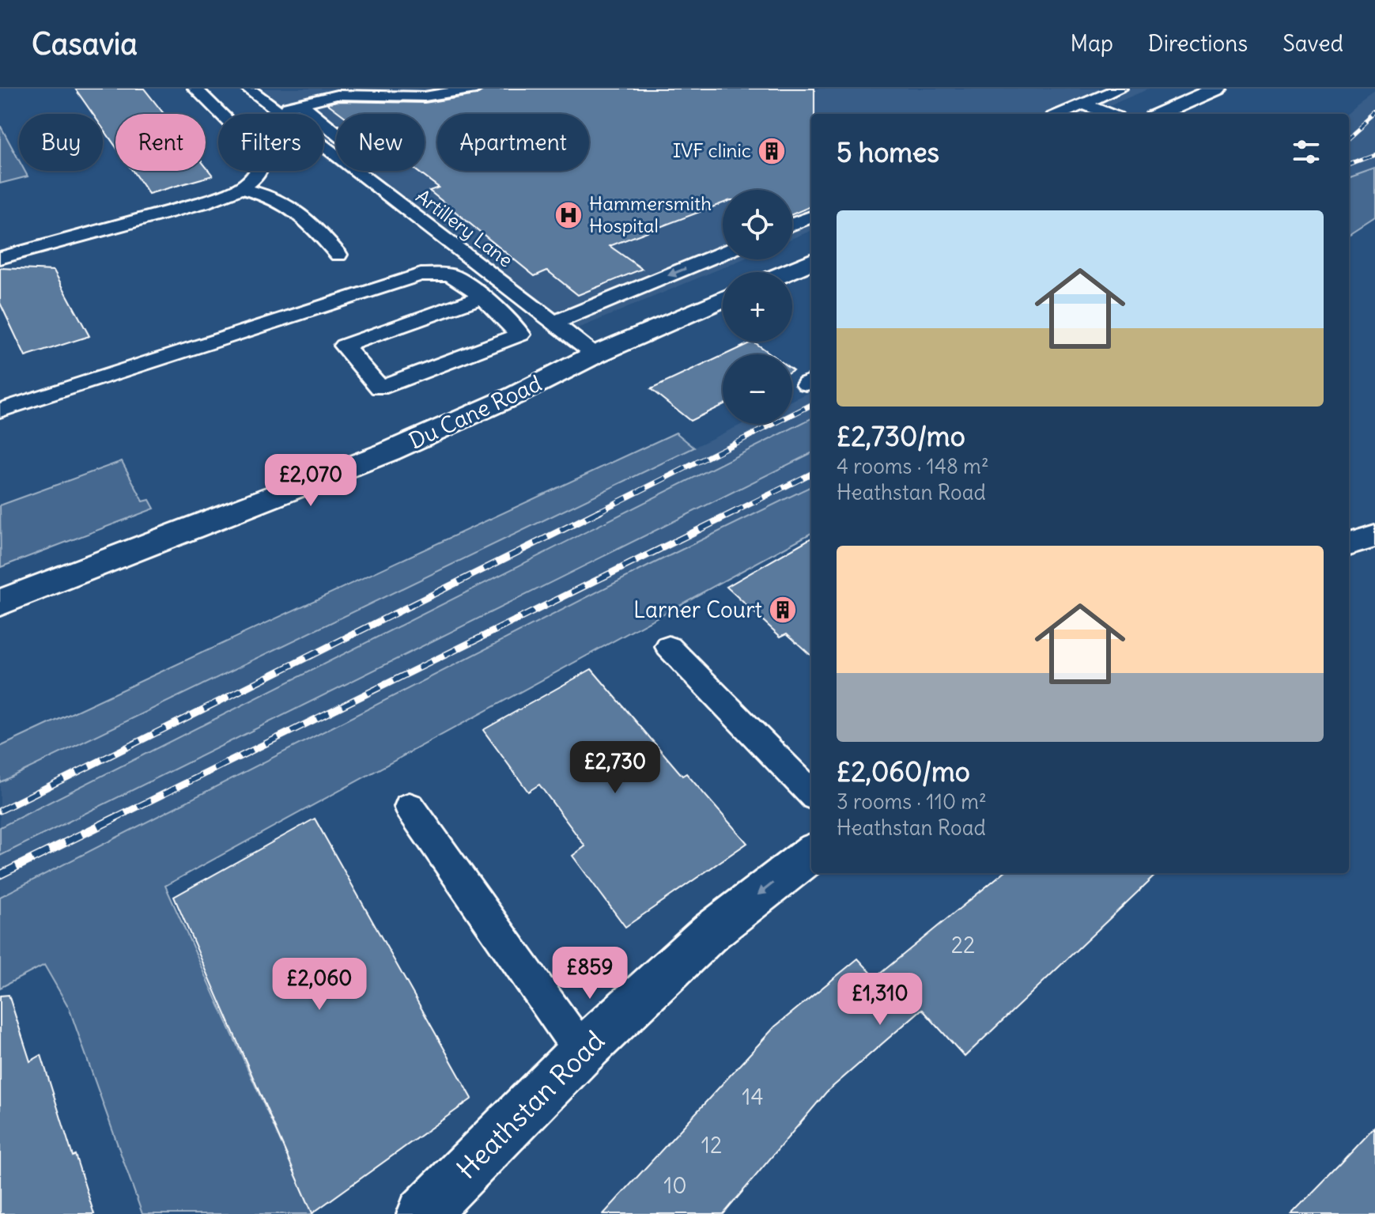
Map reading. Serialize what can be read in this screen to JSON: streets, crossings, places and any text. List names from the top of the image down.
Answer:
{
  "streets": {
    "street": ["Du Cane Road", "Heathstan Road"],
    "lane": ["Artillery Lane"]
  },
  "crossings": [
    ["Artillery Lane", "Du Cane Road"]
  ],
  "one_way": ["Heathstan Road"],
  "places": {
    "building": ["IVF clinic", "Larner Court"],
    "hospital": ["Hammersmith Hospital"]
  },
  "house_numbers": [
    "22",
    "14",
    "12",
    "10"
  ],
  "page": {
    "header": "Casavia",
    "nav": ["Map", "Directions", "Saved"],
    "chip": [
      "Buy",
      "Rent",
      "Filters",
      "New",
      "Apartment"
    ],
    "heading": "5 homes",
    "map_buttons": ["+", "−"],
    "list": [
      {
        "name": "£2,730/mo",
        "note": "4 rooms · 148 m² · Heathstan Road"
      },
      {
        "name": "£2,060/mo",
        "note": "3 rooms · 110 m² · Heathstan Road"
      }
    ],
    "price": [
      "£2,070",
      "£2,730",
      "£859",
      "£2,060",
      "£1,310"
    ]
  }
}
